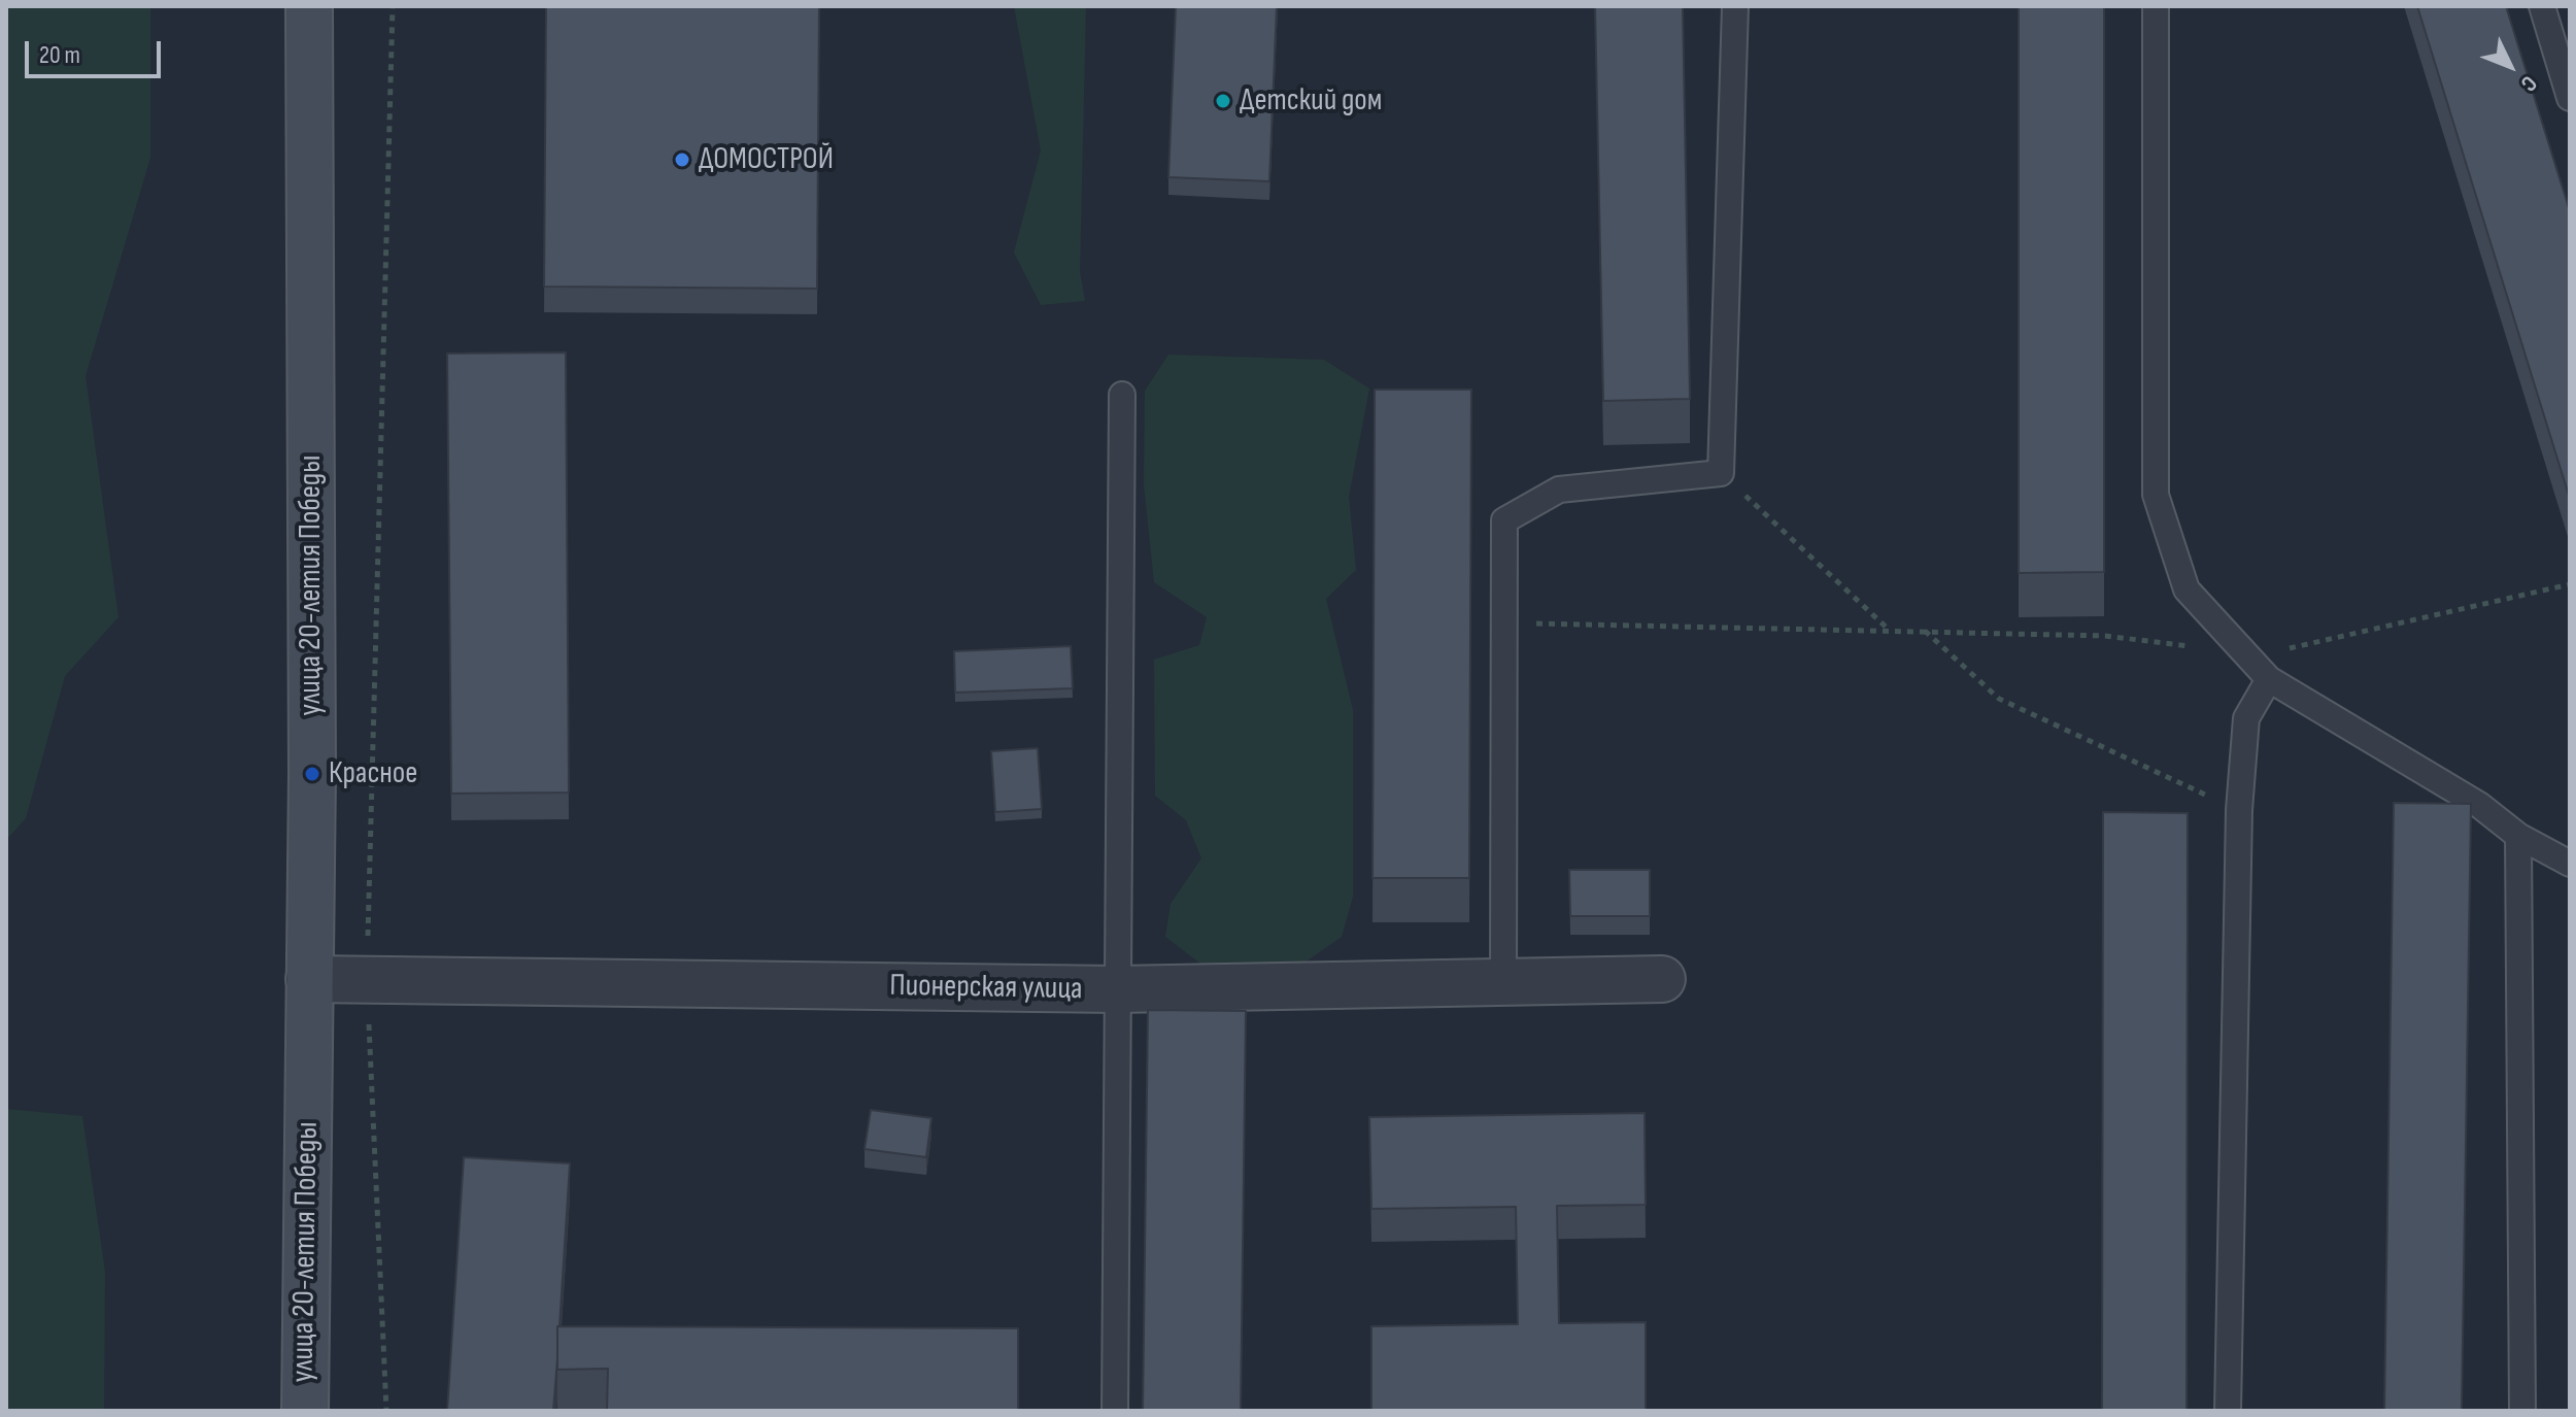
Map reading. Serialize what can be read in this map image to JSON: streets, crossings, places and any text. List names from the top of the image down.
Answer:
{
  "streets": {
    "main road": ["улица 20-летия Победы"],
    "street": ["Пионерская улица"]
  },
  "crossings": [
    ["улица 20-летия Победы", "Пионерская улица"]
  ],
  "places": ["Детский дом", "ДОМОСТРОЙ", "Красное"],
  "scale_bar": "20 m",
  "north": "bottom right"
}
